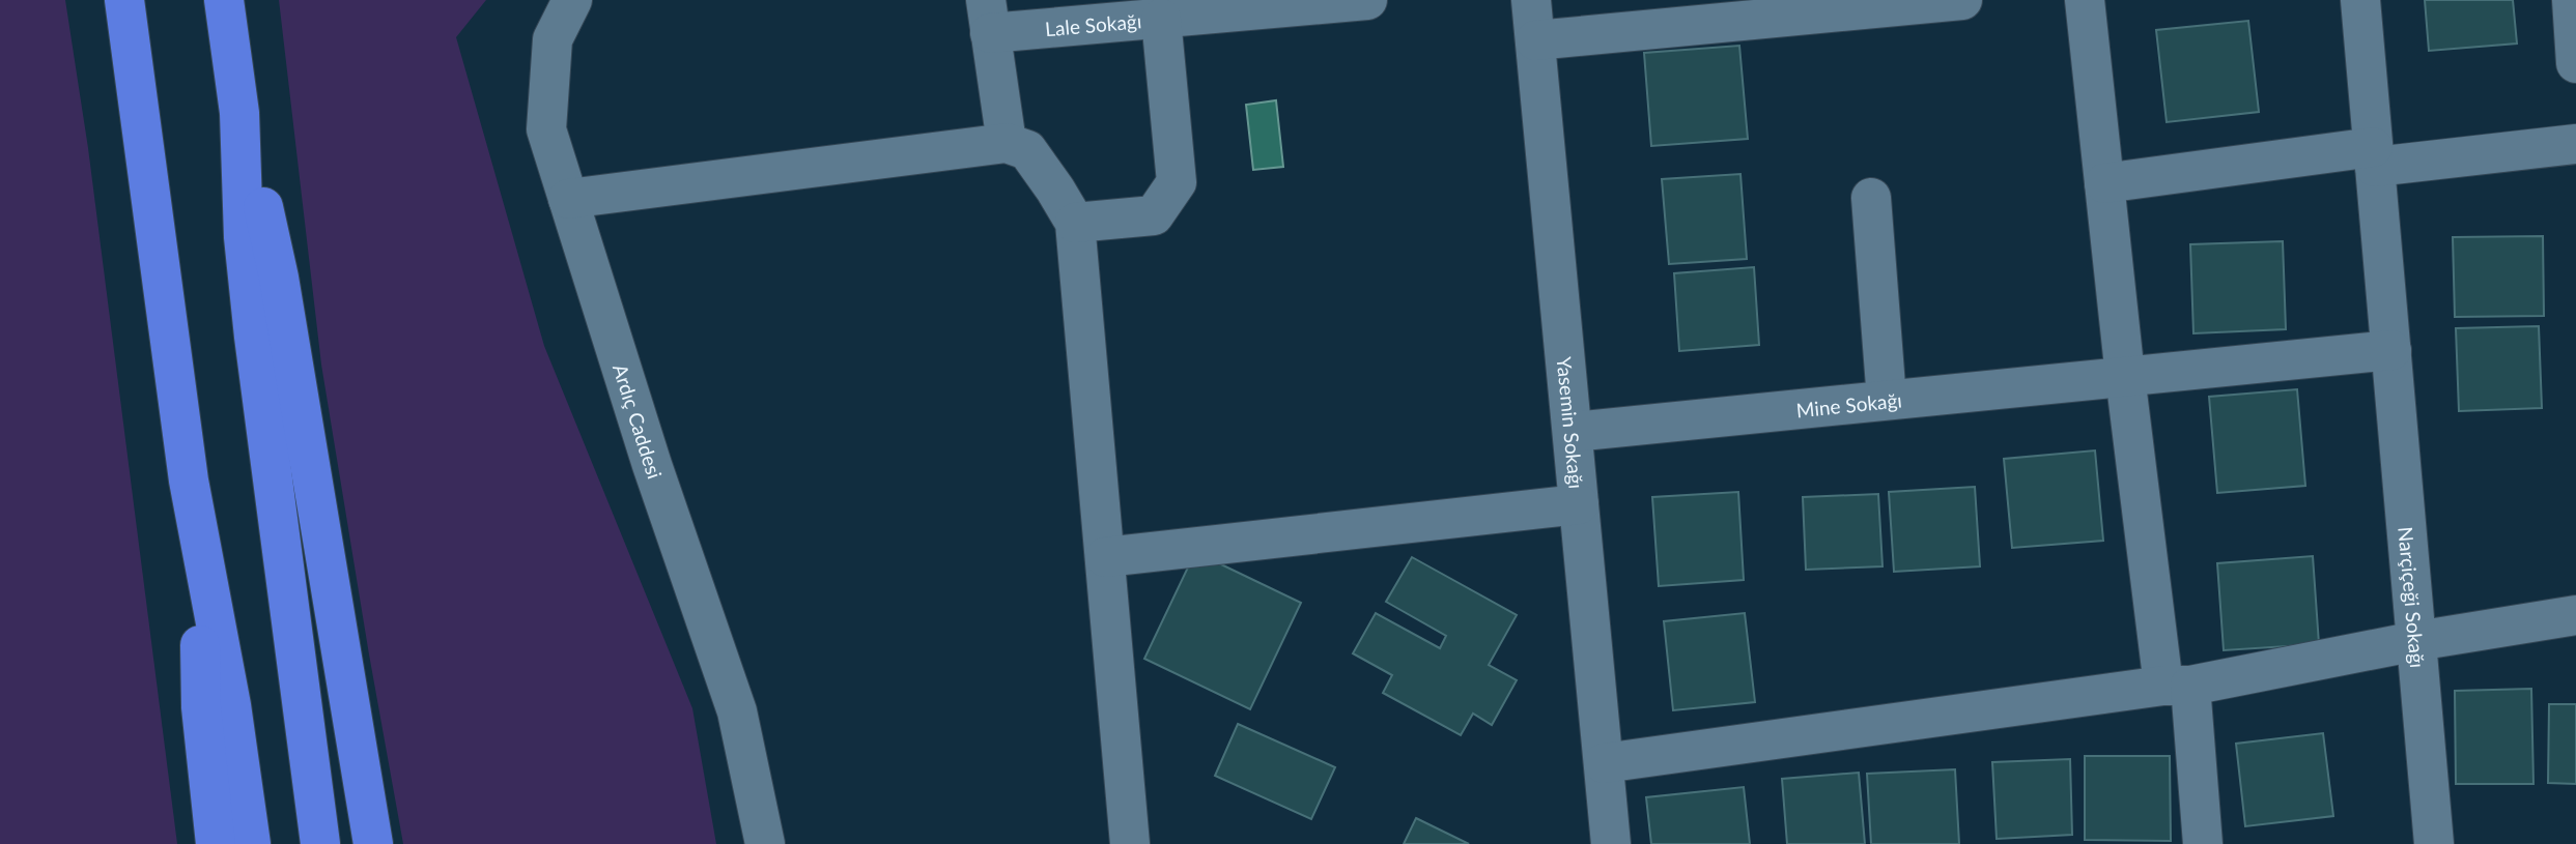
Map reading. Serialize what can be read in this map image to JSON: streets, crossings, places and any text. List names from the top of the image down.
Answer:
{
  "streets": {
    "street": [
      "Lale Sokağı",
      "Mine Sokağı",
      "Ardıç Caddesi",
      "Yasemin Sokağı",
      "Narçiçeği Sokağı"
    ]
  },
  "crossings": [
    ["Mine Sokağı", "Yasemin Sokağı"]
  ]
}
